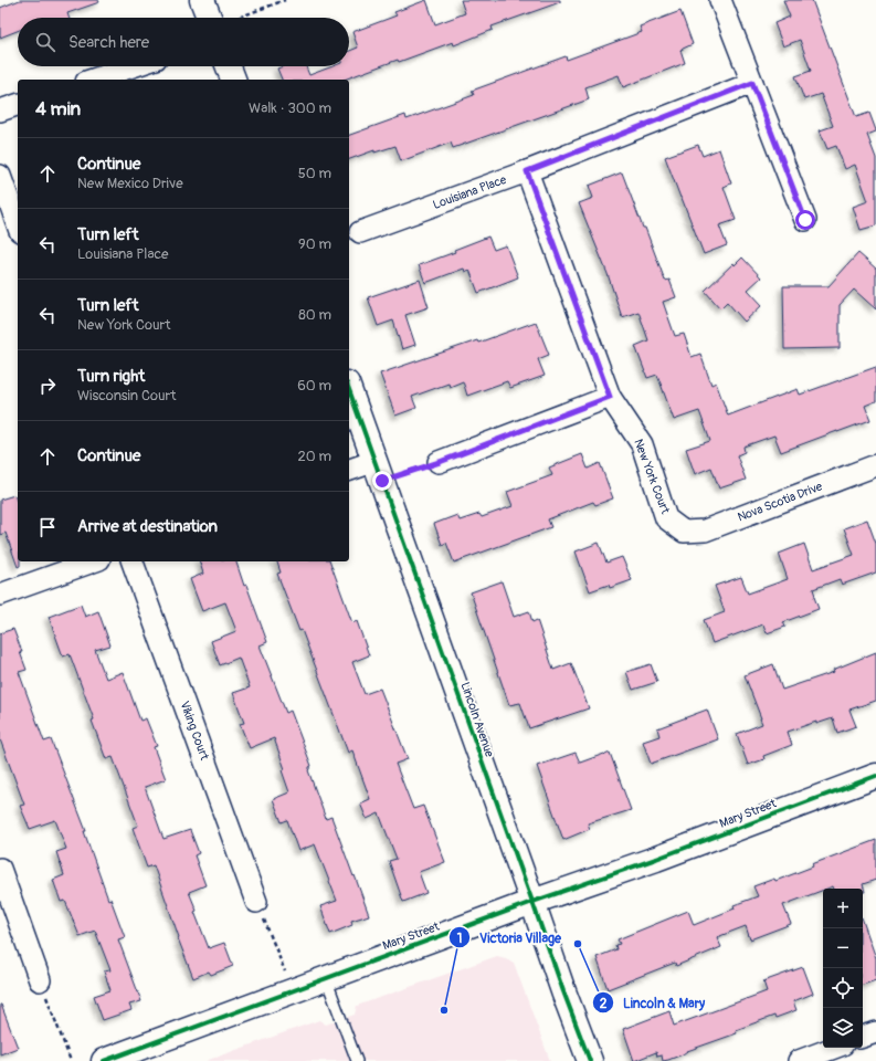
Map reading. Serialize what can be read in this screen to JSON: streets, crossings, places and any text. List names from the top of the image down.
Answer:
{
  "streets": {
    "street": [
      "Louisiana Place",
      "New York Court",
      "Nova Scotia Drive",
      "Lincoln Avenue",
      "Viking Court",
      "Mary Street"
    ]
  },
  "crossings": [
    ["Louisiana Place", "New York Court"],
    ["New York Court", "Nova Scotia Drive"],
    ["Lincoln Avenue", "Mary Street"]
  ],
  "places": ["Lincoln & Mary", "Victoria Village"],
  "page": {
    "search": "Search here",
    "heading": ["4 min", "Walk · 300 m"],
    "list": [
      ["Continue", "New Mexico Drive", "50 m"],
      ["Turn left", "Louisiana Place", "90 m"],
      ["Turn left", "New York Court", "80 m"],
      ["Turn right", "Wisconsin Court", "60 m"],
      ["Continue", "20 m"],
      "Arrive at destination"
    ],
    "map_buttons": ["+", "−"]
  }
}
